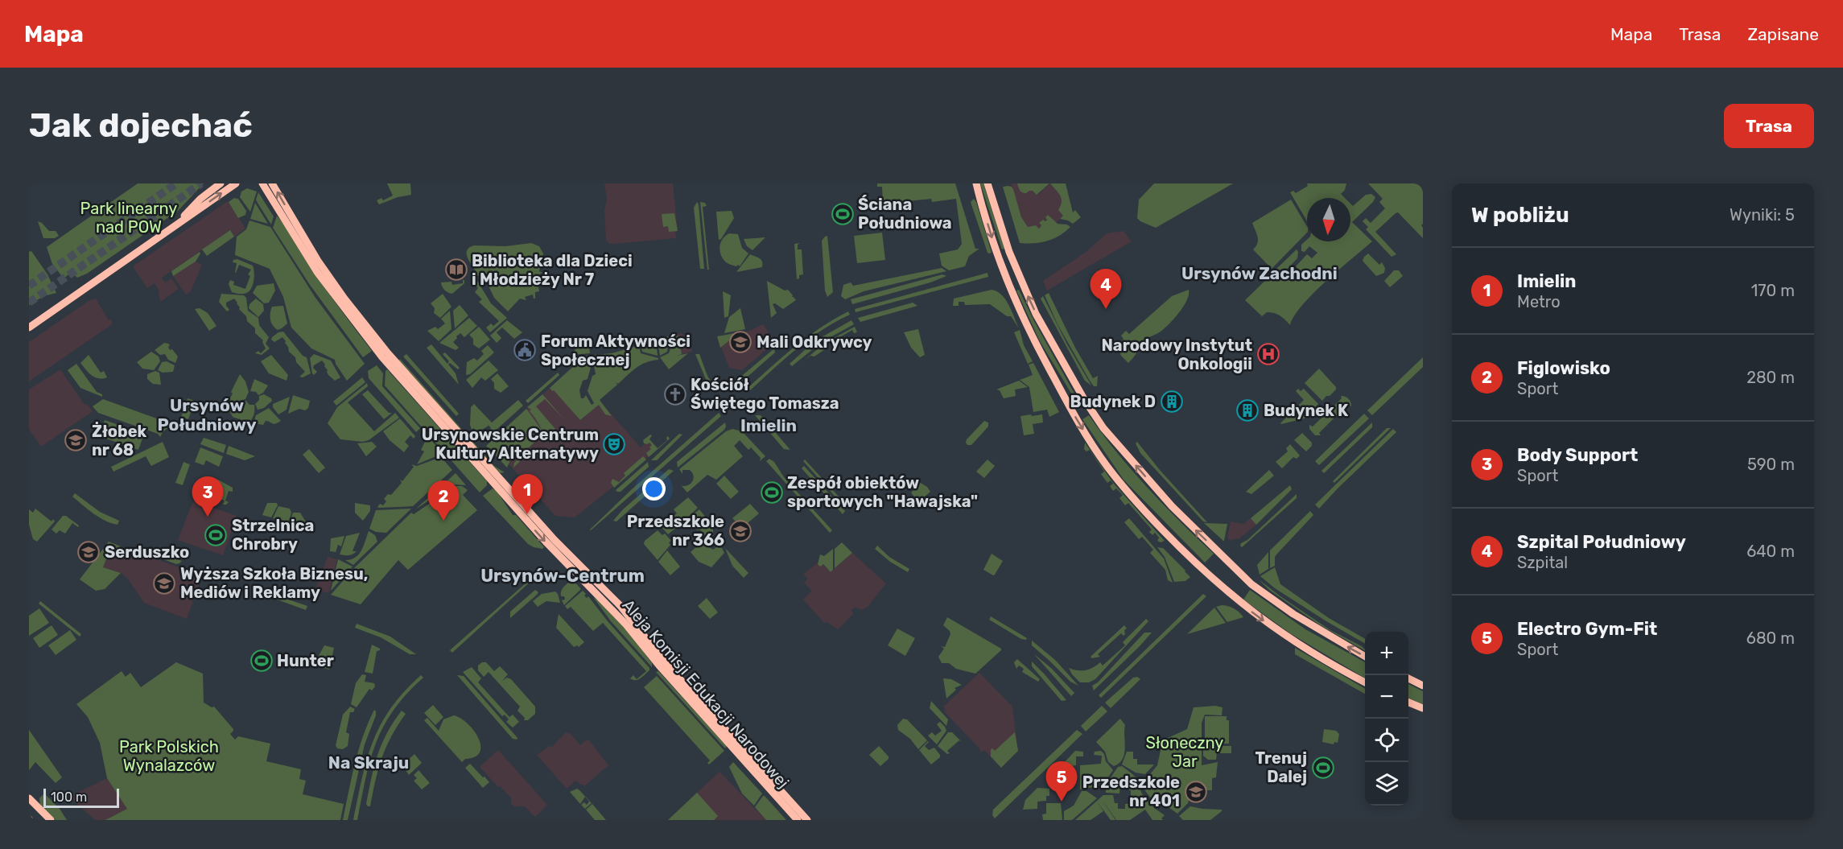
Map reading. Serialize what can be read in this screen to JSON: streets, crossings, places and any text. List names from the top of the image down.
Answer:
{
  "streets": {
    "main road": ["Aleja Komisji Edukacji Narodowej"]
  },
  "districts": [
    "Ursynów Zachodni",
    "Ursynów Południowy",
    "Imielin",
    "Ursynów-Centrum",
    "Na Skraju"
  ],
  "parks": ["Park linearny nad POW", "Słoneczny Jar", "Park Polskich Wynalazców"],
  "places": {
    "sports": [
      "Ściana Południowa",
      "Zespół obiektów sportowych \"Hawajska\"",
      "Strzelnica Chrobry",
      "Hunter",
      "Trenuj Dalej"
    ],
    "library": ["Biblioteka dla Dzieci i Młodzieży Nr 7"],
    "school or university": [
      "Mali Odkrywcy",
      "Żłobek nr 68",
      "Przedszkole nr 366",
      "Serduszko",
      "Wyższa Szkoła Biznesu, Mediów i Reklamy",
      "Przedszkole nr 401"
    ],
    "public building": ["Forum Aktywności Społecznej"],
    "hospital": ["Narodowy Instytut Onkologii"],
    "church": ["Kościół Świętego Tomasza"],
    "building": ["Budynek D", "Budynek K"],
    "theatre": ["Ursynowskie Centrum Kultury Alternatywy"]
  },
  "scale_bar": "100 m",
  "north": "bottom",
  "page": {
    "header": "Mapa",
    "nav": ["Mapa", "Trasa", "Zapisane"],
    "buttons": "Trasa",
    "title": "Jak dojechać",
    "heading": ["W pobliżu", "Wyniki: 5"],
    "list": [
      {
        "mark": "1",
        "name": "Imielin",
        "note": "Metro",
        "value": "170 m"
      },
      {
        "mark": "2",
        "name": "Figlowisko",
        "note": "Sport",
        "value": "280 m"
      },
      {
        "mark": "3",
        "name": "Body Support",
        "note": "Sport",
        "value": "590 m"
      },
      {
        "mark": "4",
        "name": "Szpital Południowy",
        "note": "Szpital",
        "value": "640 m"
      },
      {
        "mark": "5",
        "name": "Electro Gym-Fit",
        "note": "Sport",
        "value": "680 m"
      }
    ],
    "pins": [
      "4",
      "1",
      "3",
      "2",
      "5"
    ],
    "map_buttons": ["+", "−"],
    "scale": "100 m"
  }
}
